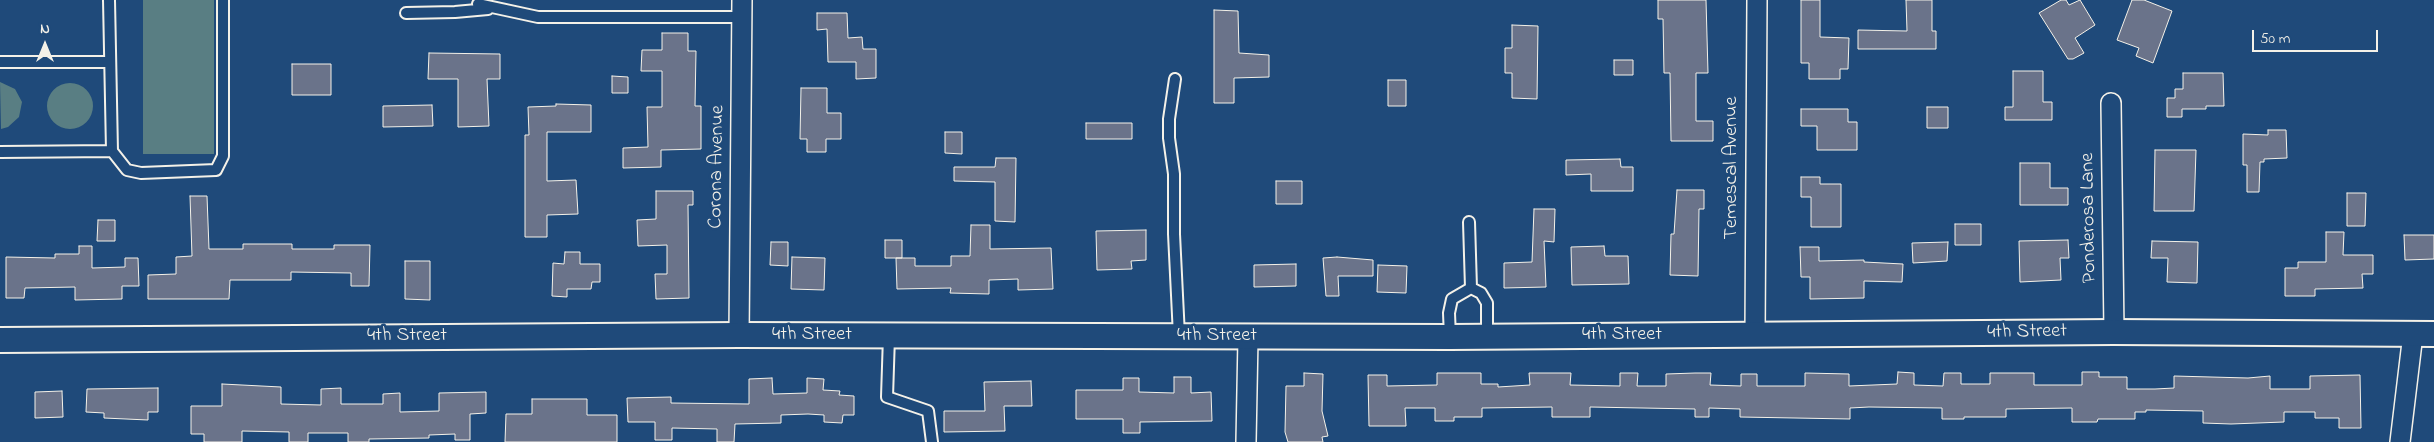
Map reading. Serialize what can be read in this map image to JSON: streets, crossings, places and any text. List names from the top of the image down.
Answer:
{
  "streets": {
    "street": [
      "Corona Avenue",
      "Temescal Avenue",
      "Ponderosa Lane",
      "4th Street"
    ]
  },
  "crossings": [
    ["Corona Avenue", "4th Street"],
    ["Temescal Avenue", "4th Street"],
    ["Ponderosa Lane", "4th Street"]
  ],
  "scale_bar": "50 m",
  "north": "top"
}
